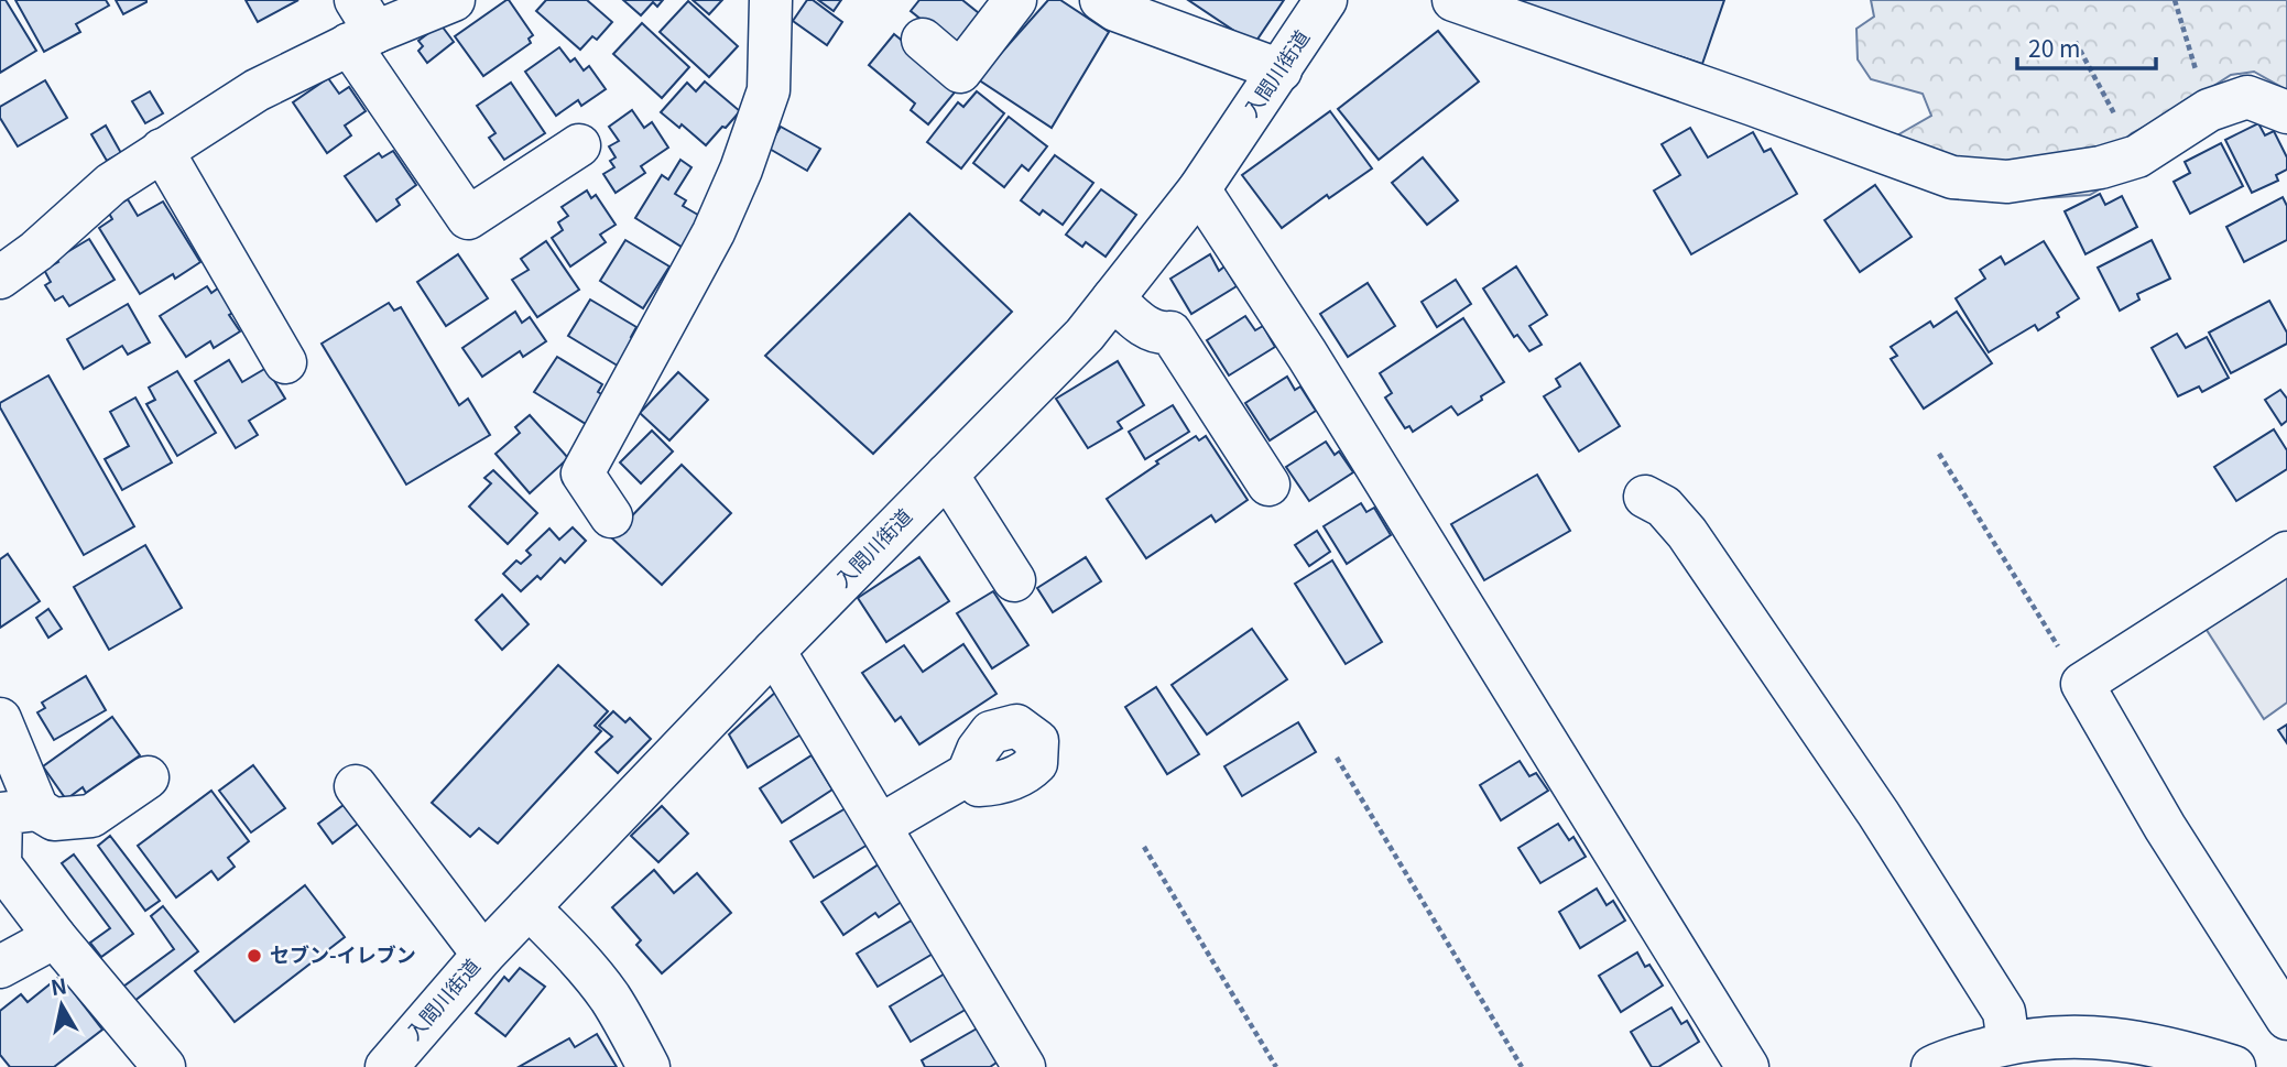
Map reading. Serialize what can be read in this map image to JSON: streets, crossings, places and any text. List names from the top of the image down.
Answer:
{
  "streets": {
    "street": ["入間川街道"]
  },
  "places": ["セブン-イレブン"],
  "scale_bar": "20 m",
  "north": "top"
}
